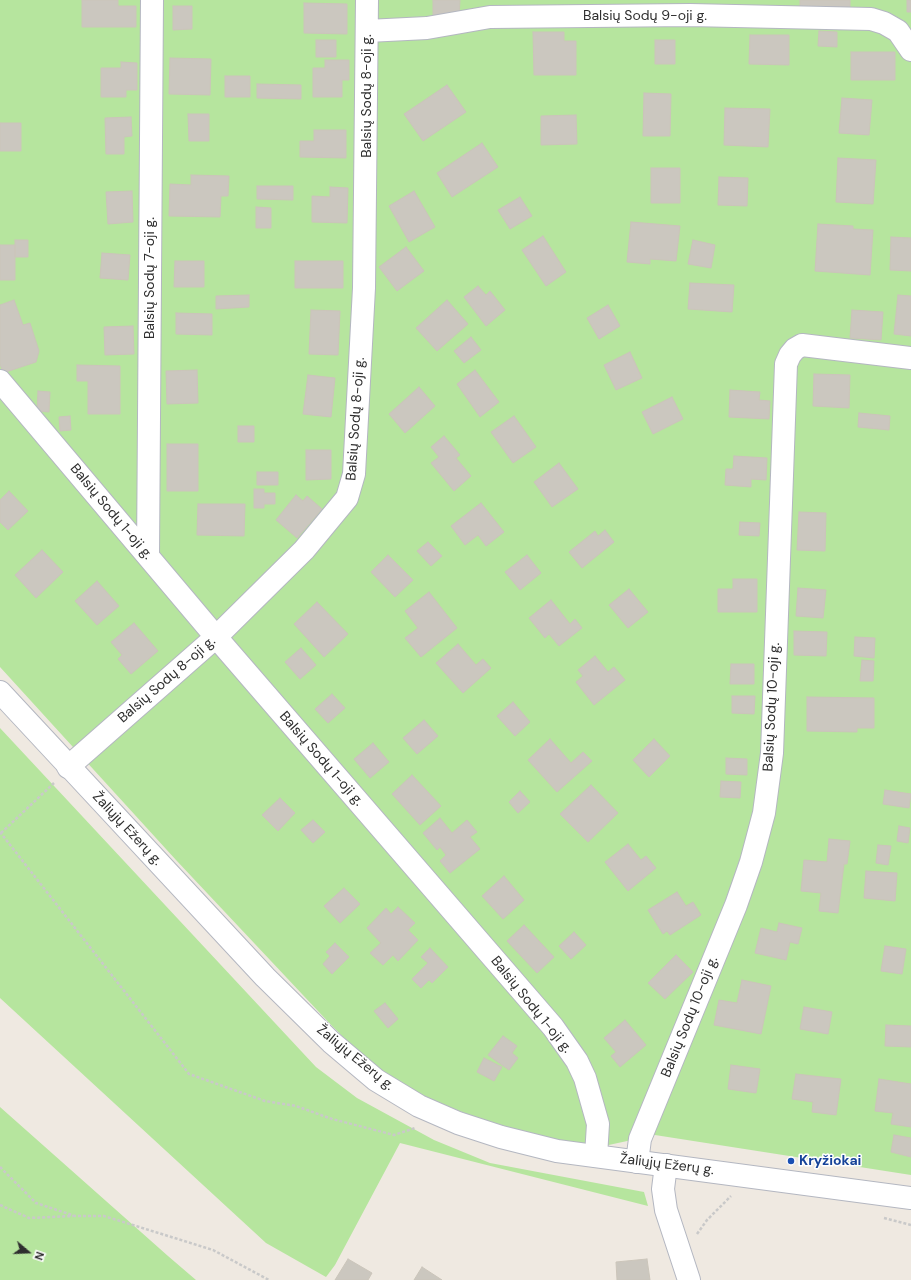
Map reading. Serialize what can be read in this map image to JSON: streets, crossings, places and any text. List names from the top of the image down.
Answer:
{
  "streets": {
    "street": [
      "Balsių Sodų 9-oji g.",
      "Balsių Sodų 8-oji g.",
      "Balsių Sodų 7-oji g.",
      "Balsių Sodų 1-oji g.",
      "Balsių Sodų 10-oji g.",
      "Žaliųjų Ežerų g."
    ]
  },
  "crossings": [
    ["Balsių Sodų 9-oji g.", "Balsių Sodų 8-oji g."],
    ["Balsių Sodų 8-oji g.", "Balsių Sodų 1-oji g."],
    ["Balsių Sodų 8-oji g.", "Žaliųjų Ežerų g."],
    ["Balsių Sodų 7-oji g.", "Balsių Sodų 1-oji g."],
    ["Balsių Sodų 1-oji g.", "Žaliųjų Ežerų g."],
    ["Balsių Sodų 10-oji g.", "Žaliųjų Ežerų g."]
  ],
  "places": ["Kryžiokai"],
  "north": "right"
}
